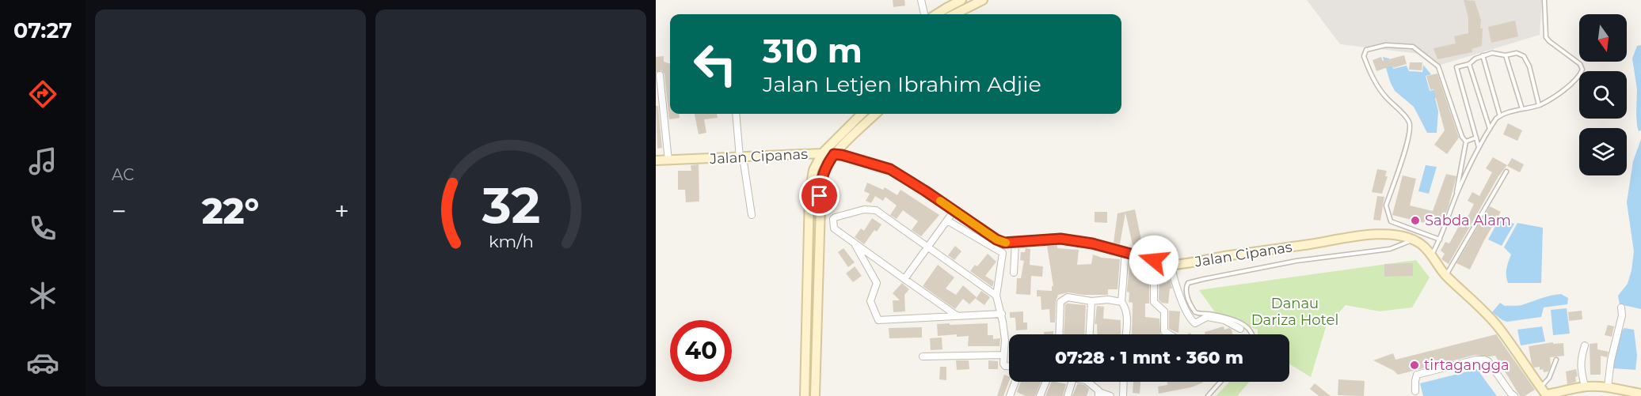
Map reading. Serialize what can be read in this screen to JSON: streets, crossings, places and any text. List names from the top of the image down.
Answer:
{
  "streets": {
    "street": ["Jalan Cipanas"]
  },
  "parks": ["Danau Dariza Hotel"],
  "places": ["Sabda Alam", "tirtagangga"],
  "north": "bottom",
  "page": {
    "tabs": "07:27",
    "tile": "AC",
    "turn": ["310 m", "Jalan Letjen Ibrahim Adjie"],
    "heat": ["−", "22°", "+"],
    "limit": "40",
    "trip": "07:28 · 1 mnt · 360 m",
    "gauge": ["32", "km/h"]
  }
}
